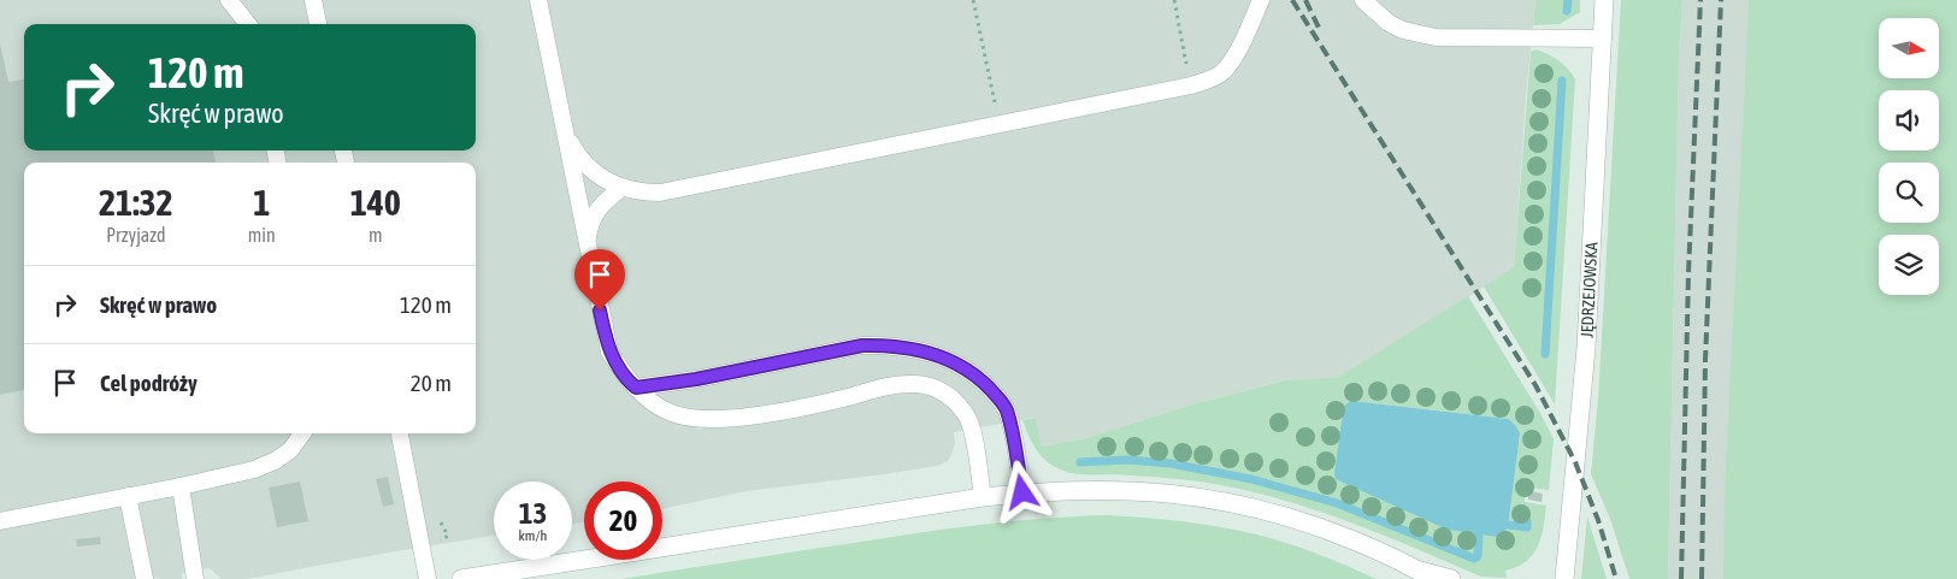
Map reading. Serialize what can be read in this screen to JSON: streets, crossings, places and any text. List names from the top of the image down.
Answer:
{
  "streets": {
    "street": ["JĘDRZEJOWSKA"]
  },
  "north": "right",
  "page": {
    "turn": ["120 m", "Skręć w prawo"],
    "eta": [
      "21:32",
      "Przyjazd",
      "1",
      "min",
      "140",
      "m"
    ],
    "list": [
      {
        "name": "Skręć w prawo",
        "value": "120 m"
      },
      {
        "name": "Cel podróży",
        "value": "20 m"
      }
    ],
    "speed": "13 km/h",
    "limit": "20"
  }
}
